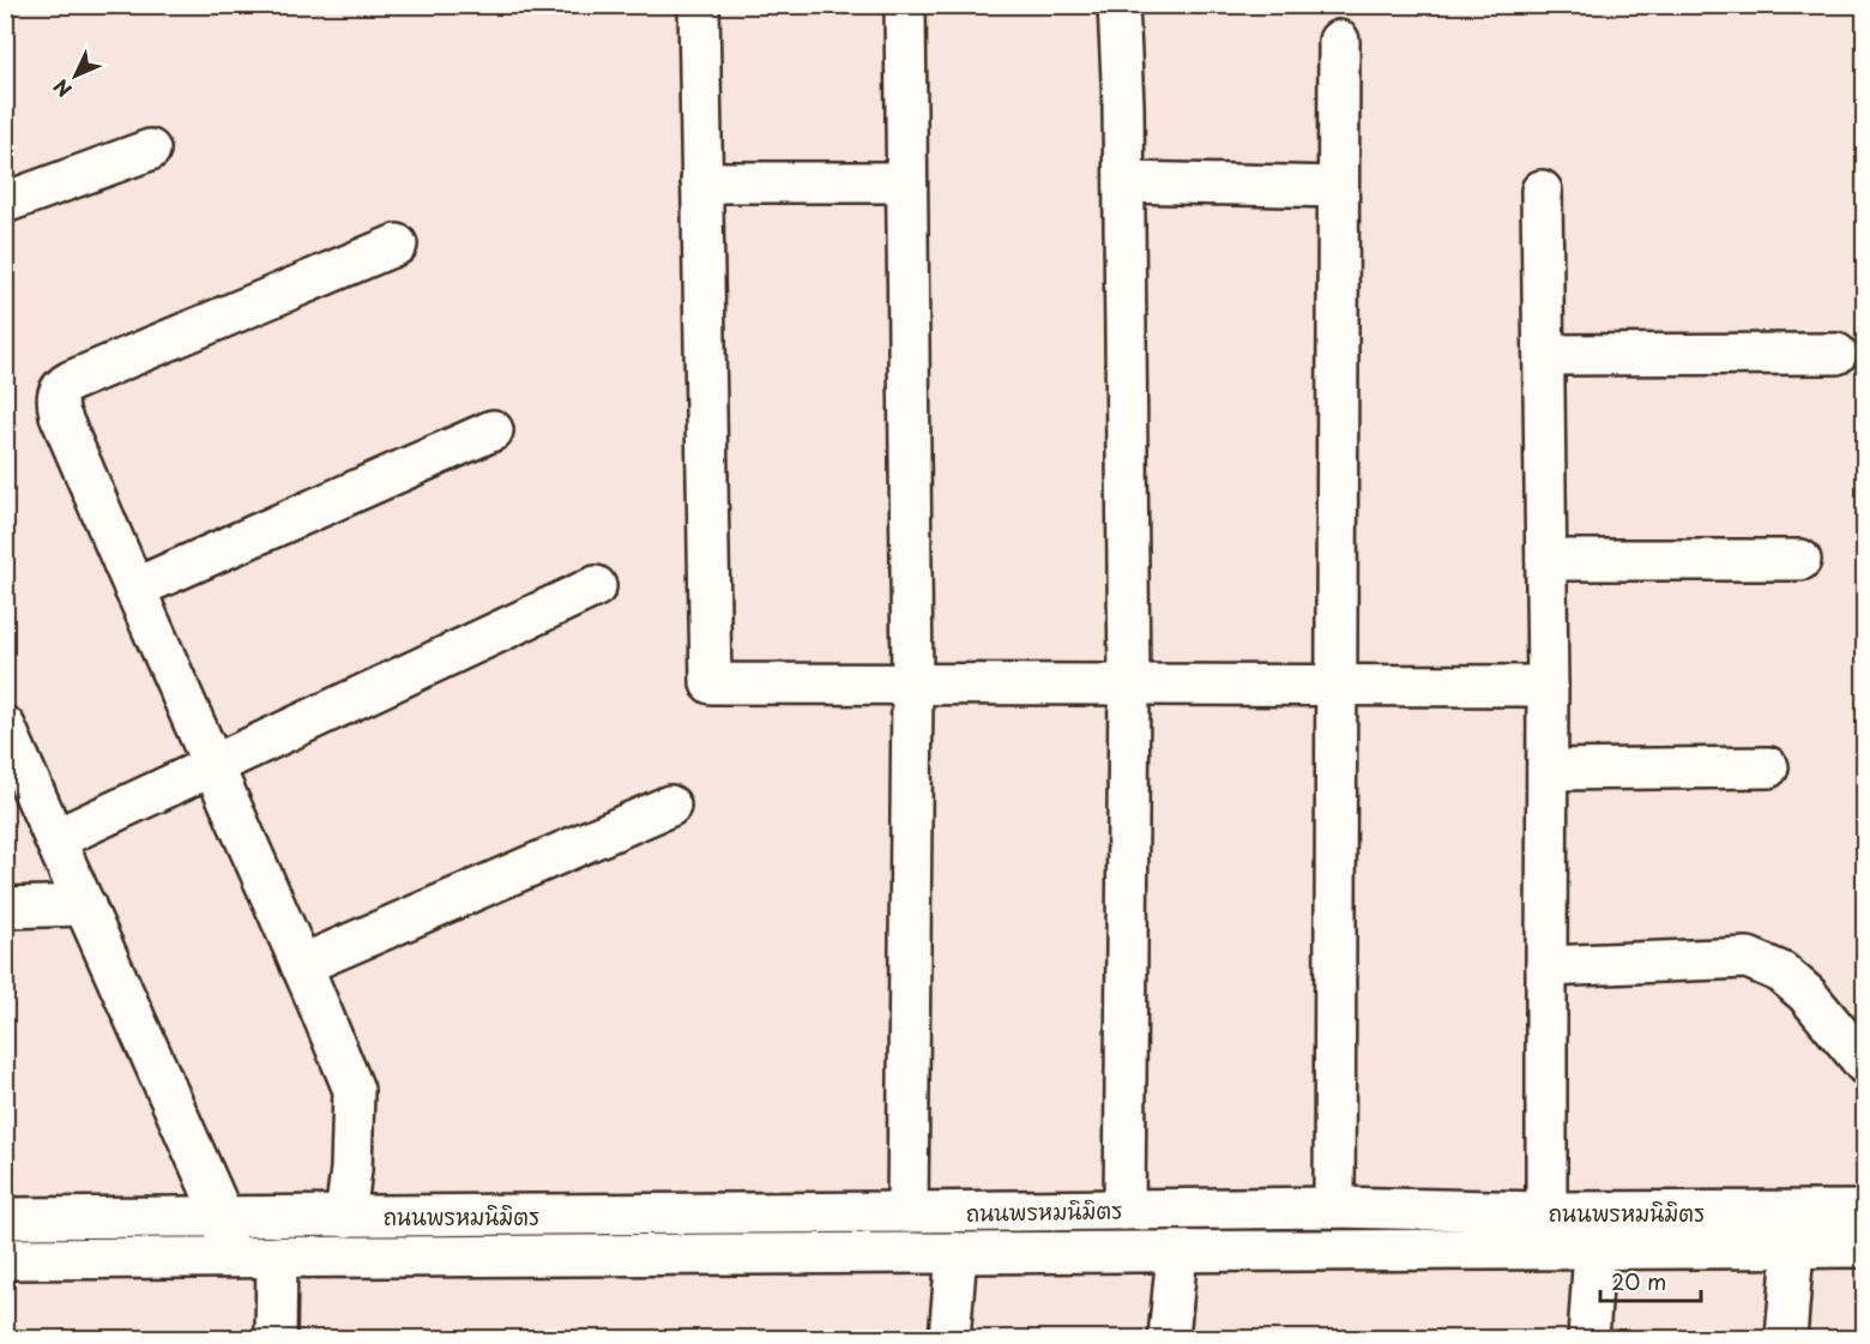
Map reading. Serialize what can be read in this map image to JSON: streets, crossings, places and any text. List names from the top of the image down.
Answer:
{
  "streets": {
    "street": ["ถนนพรหมนิมิตร"]
  },
  "scale_bar": "20 m",
  "north": "bottom left"
}
